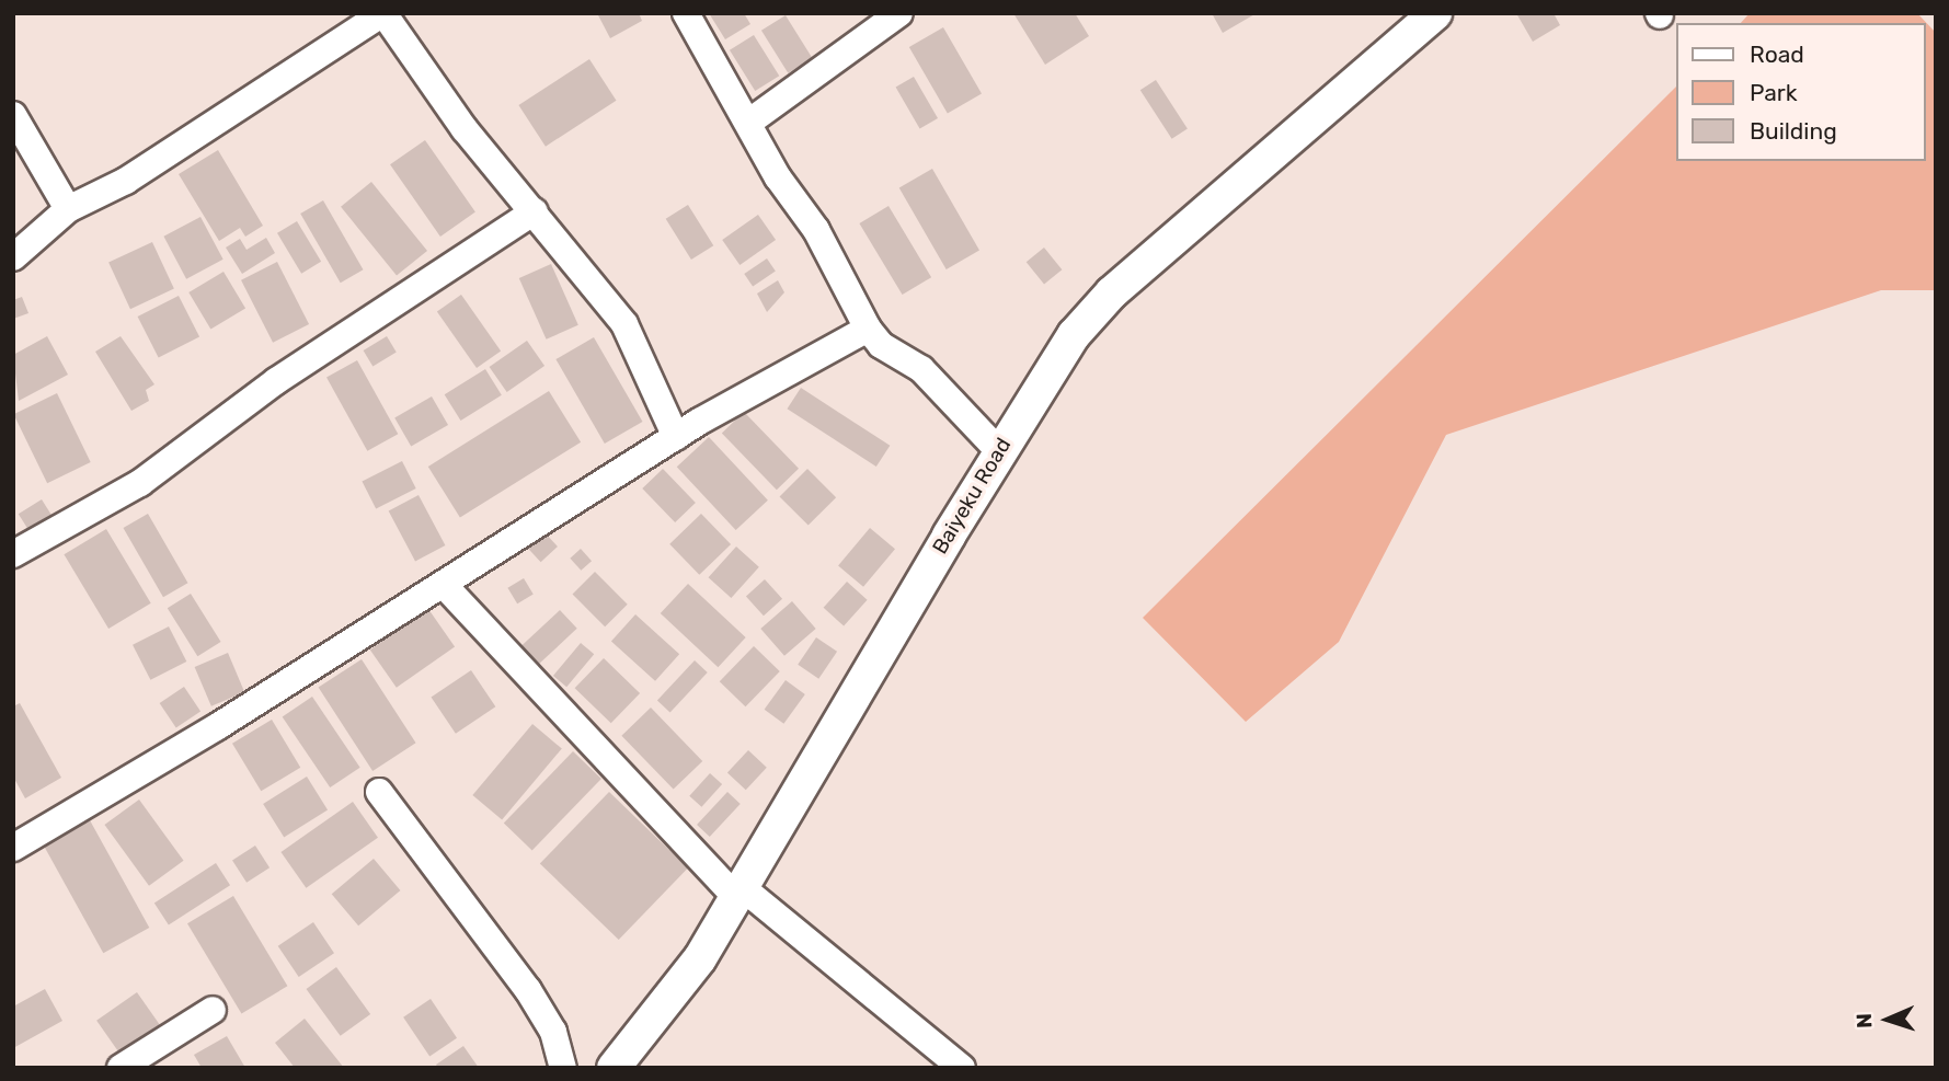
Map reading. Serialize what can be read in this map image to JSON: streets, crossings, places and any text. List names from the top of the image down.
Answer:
{
  "streets": {
    "main road": ["Baiyeku Road"]
  },
  "legend": ["Road", "Park", "Building"],
  "north": "left"
}
